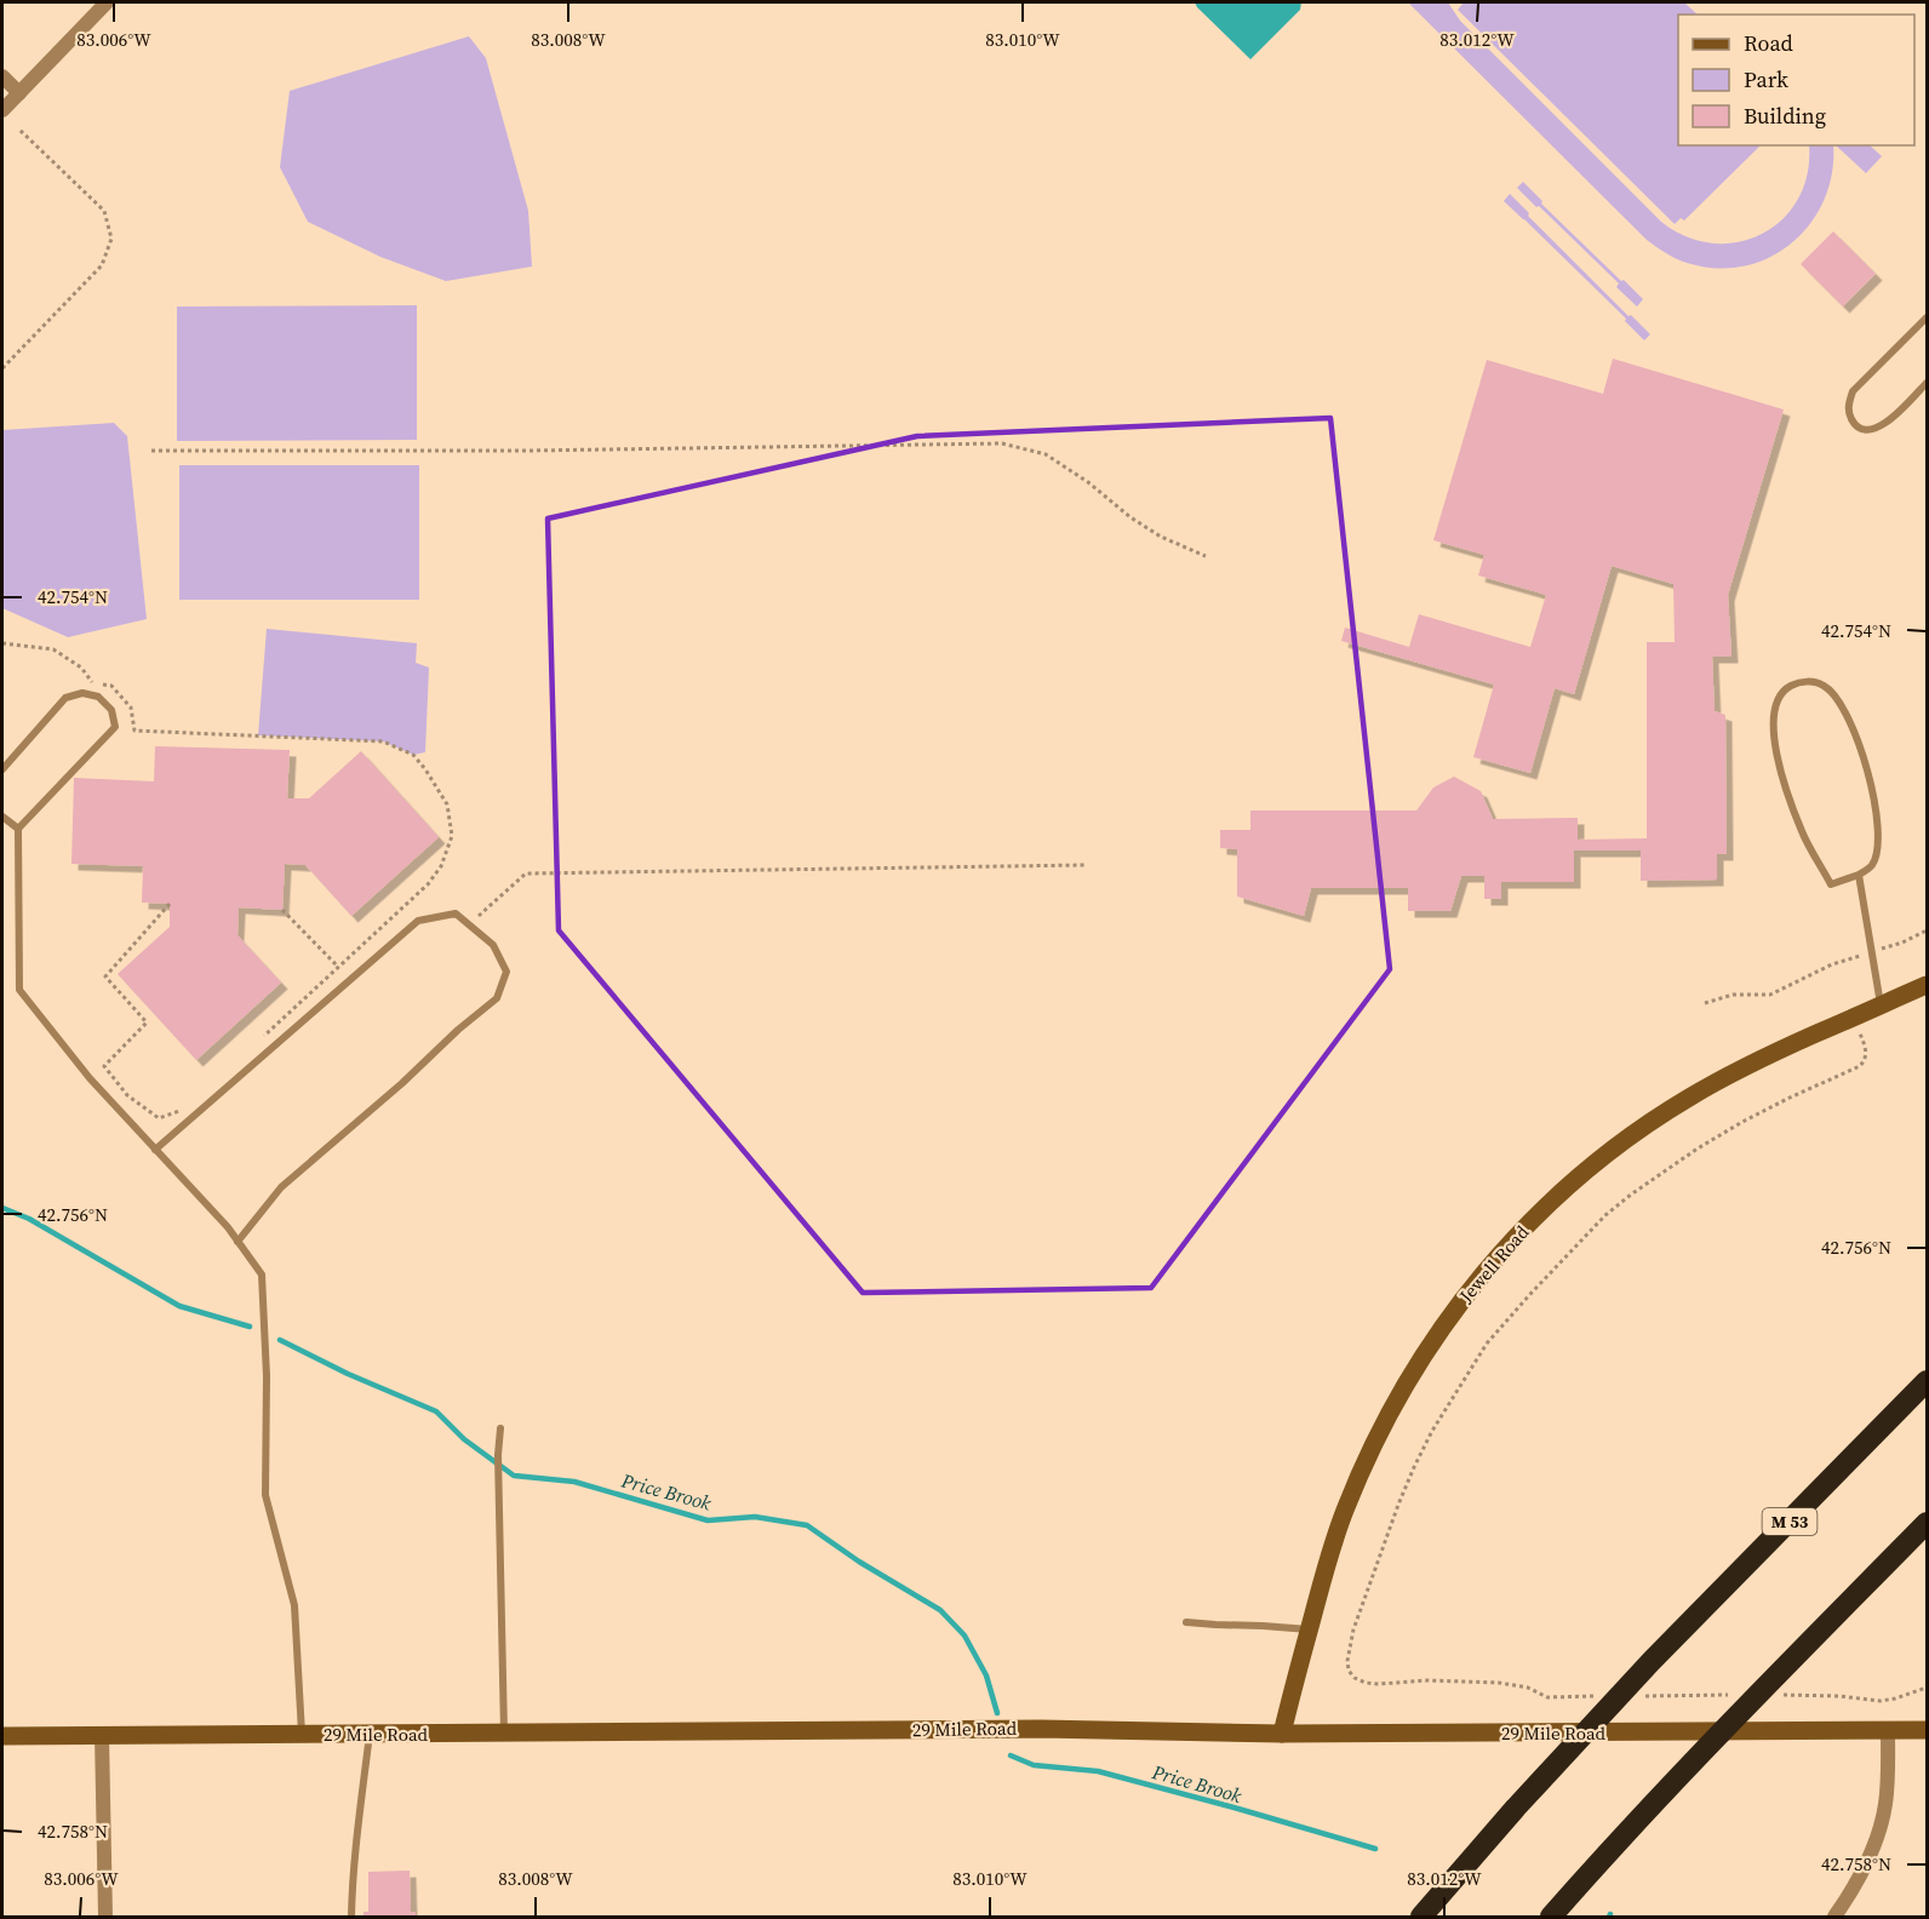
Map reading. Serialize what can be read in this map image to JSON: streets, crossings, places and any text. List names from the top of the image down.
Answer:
{
  "streets": {
    "highway": ["M 53"],
    "main road": ["Jewell Road", "29 Mile Road"]
  },
  "crossings": [
    ["Jewell Road", "29 Mile Road"]
  ],
  "water": ["Price Brook"],
  "legend": ["Road", "Park", "Building"],
  "coordinates": [
    "83.006°W",
    "83.008°W",
    "83.010°W",
    "83.012°W",
    "42.754°N",
    "42.756°N",
    "42.758°N"
  ]
}
